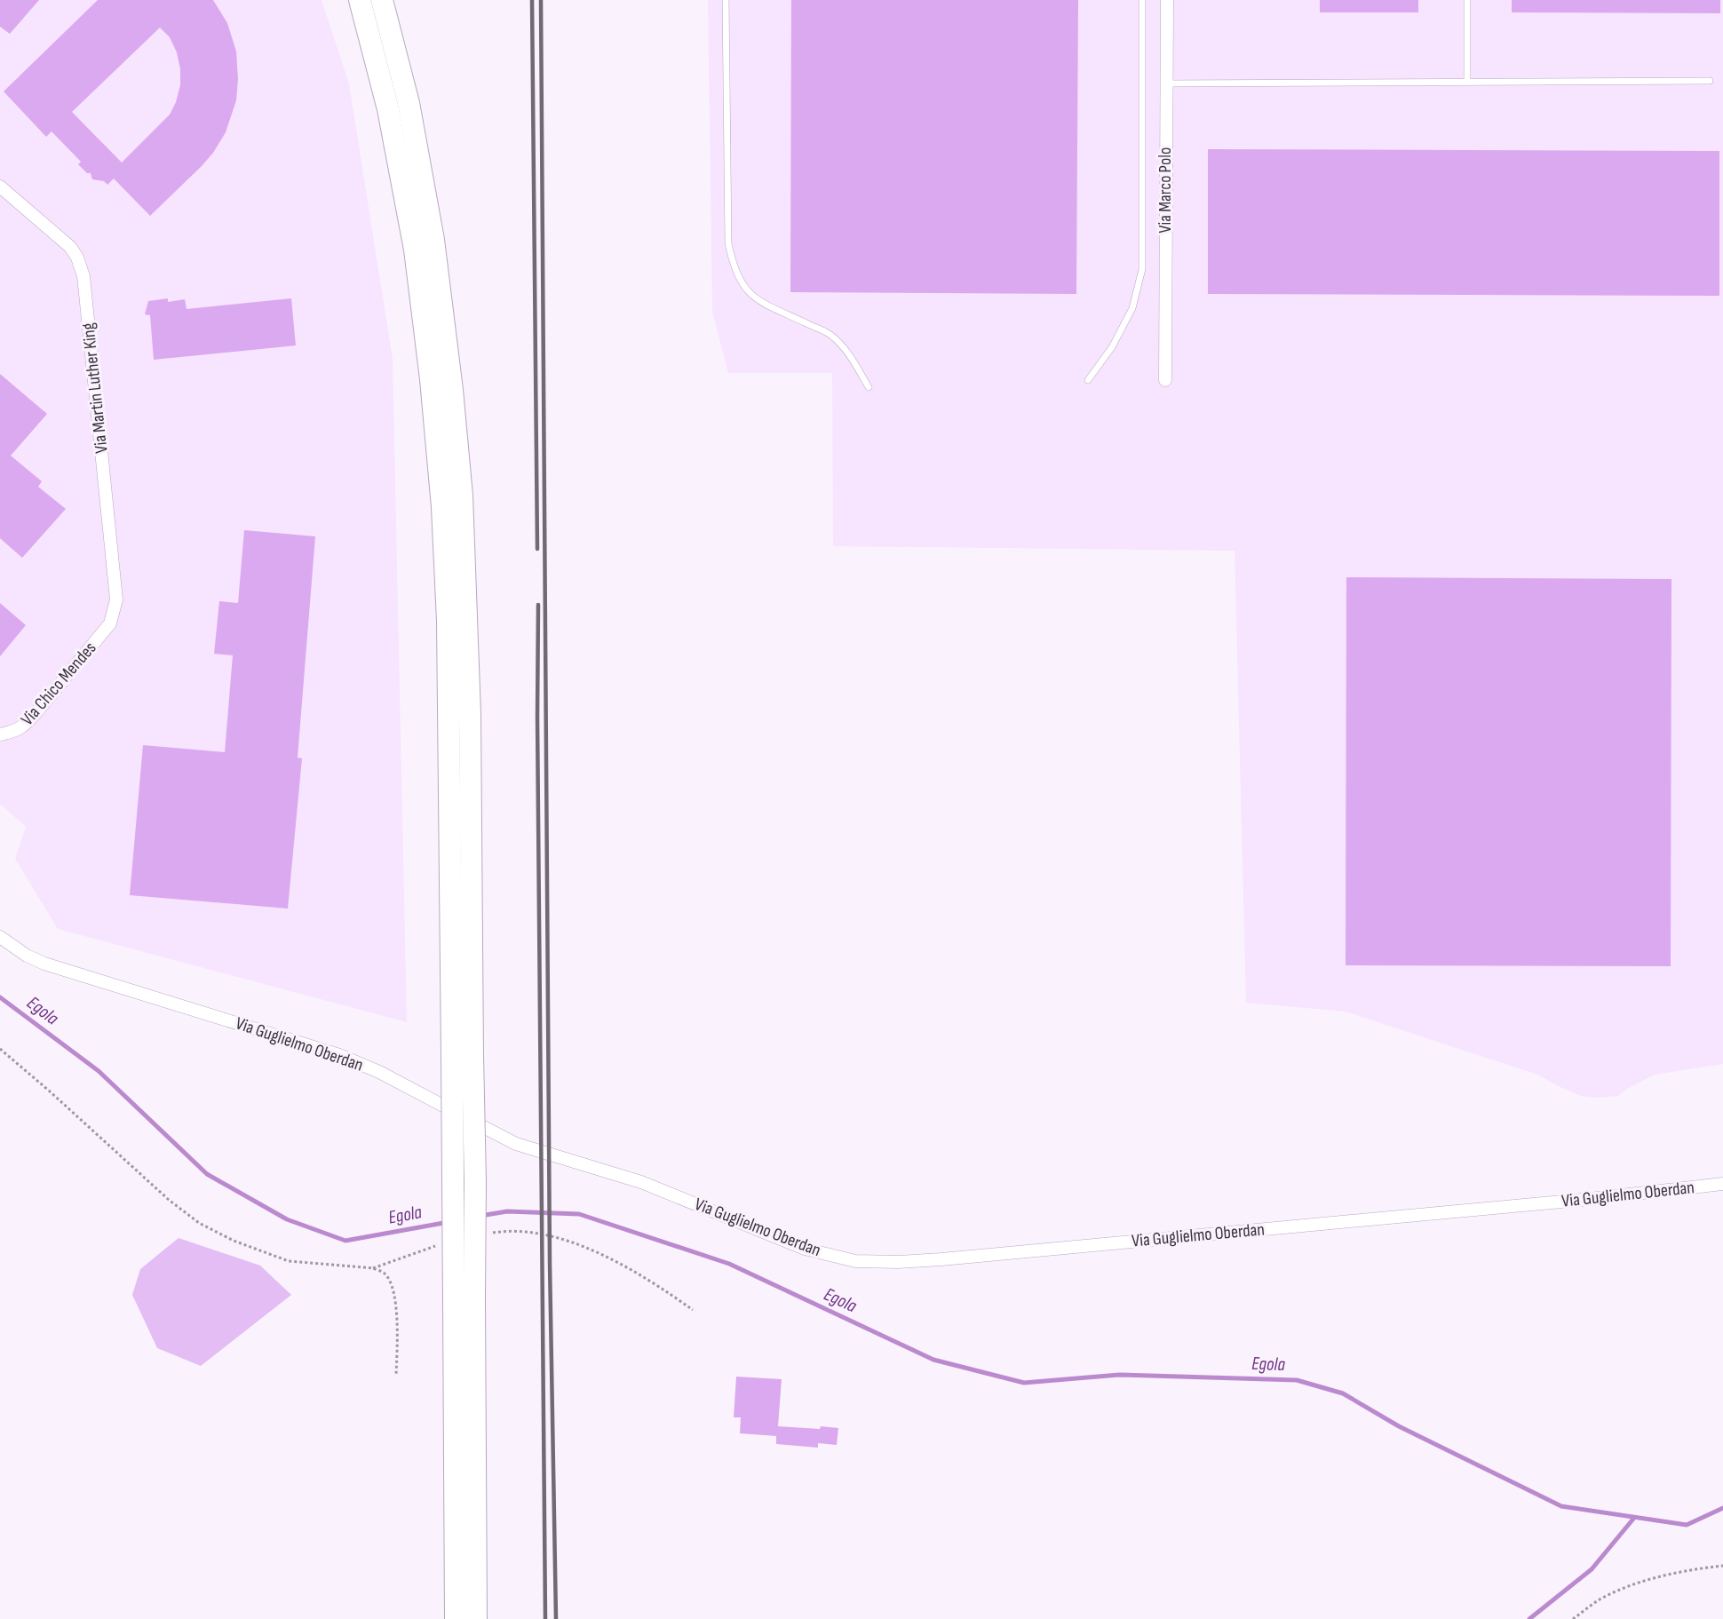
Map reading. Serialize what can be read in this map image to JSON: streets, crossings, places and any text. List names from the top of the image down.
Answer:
{
  "streets": {
    "street": [
      "Via Marco Polo",
      "Via Martin Luther King",
      "Via Chico Mendes",
      "Via Guglielmo Oberdan"
    ]
  },
  "crossings": [
    ["Via Martin Luther King", "Via Chico Mendes"]
  ],
  "water": ["Egola"]
}
